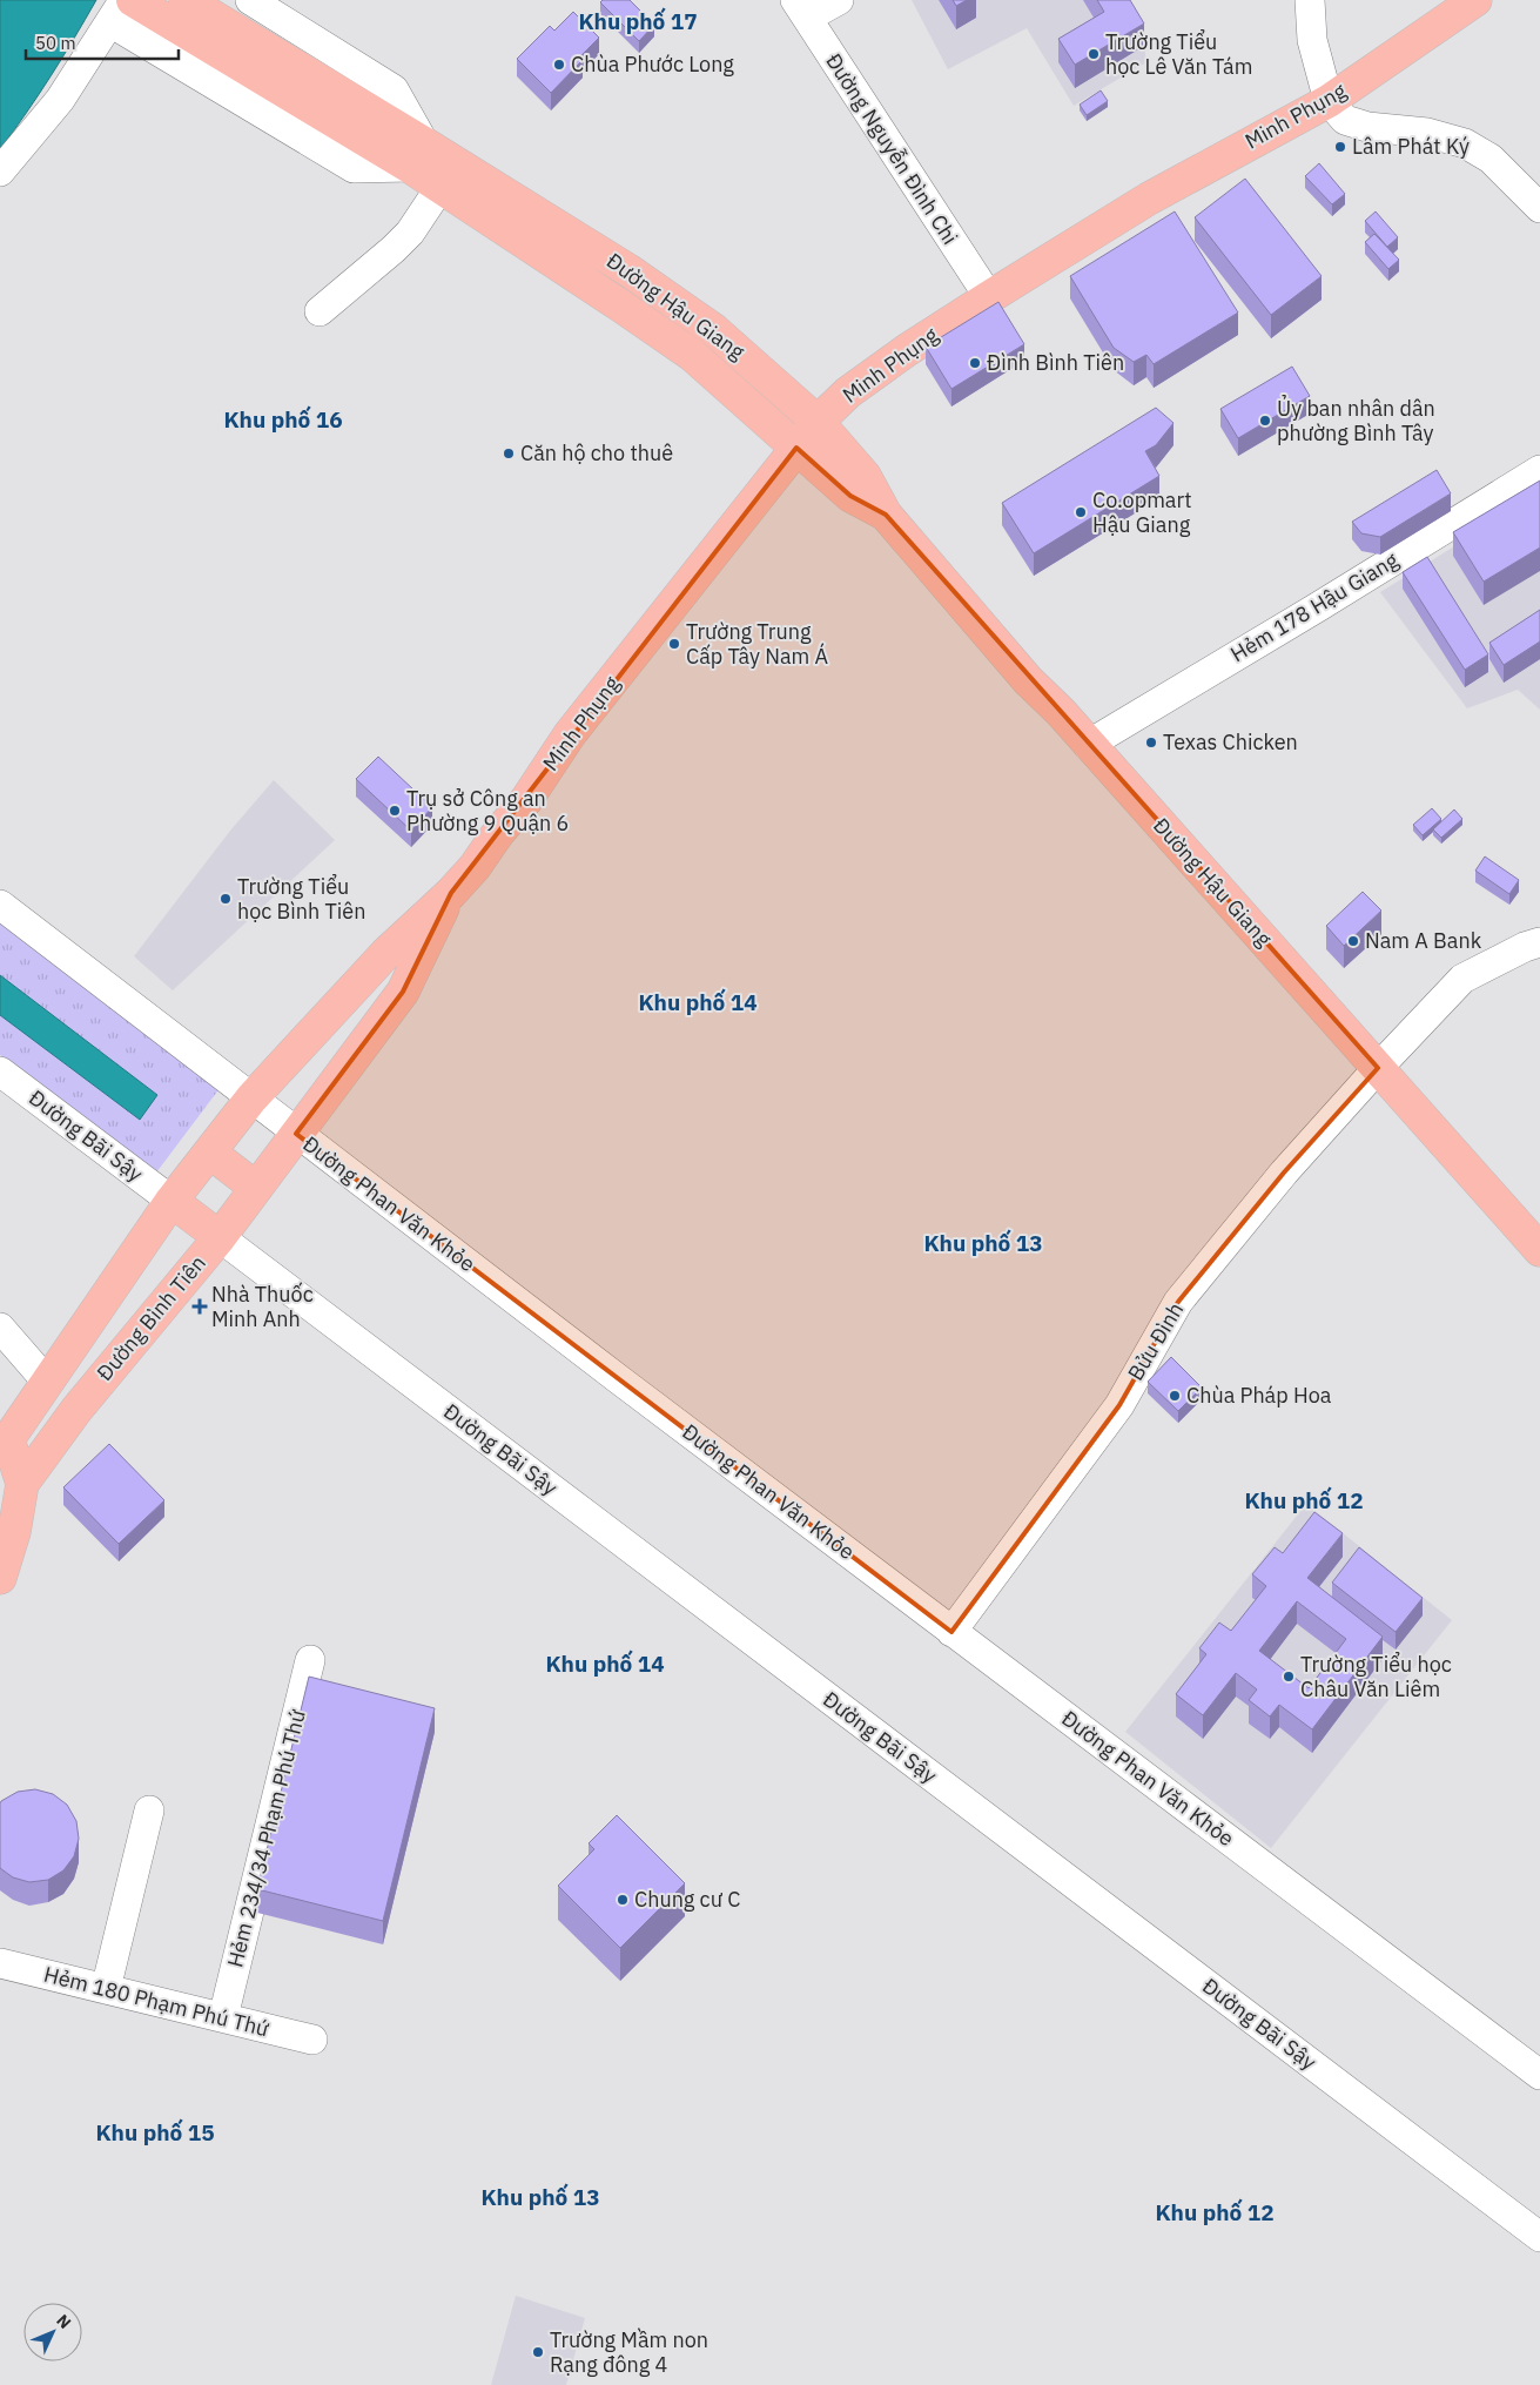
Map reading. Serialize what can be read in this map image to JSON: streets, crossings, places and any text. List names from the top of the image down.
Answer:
{
  "streets": {
    "main road": ["Minh Phụng", "Đường Hậu Giang", "Đường Bình Tiên"],
    "street": [
      "Đường Nguyễn Đình Chi",
      "Hẻm 178 Hậu Giang",
      "Đường Bãi Sậy",
      "Đường Phan Văn Khỏe",
      "Bửu Đình",
      "Hẻm 234/34 Phạm Phú Thứ",
      "Hẻm 180 Phạm Phú Thứ"
    ]
  },
  "crossings": [
    ["Minh Phụng", "Đường Nguyễn Đình Chi"],
    ["Minh Phụng", "Đường Hậu Giang"],
    ["Minh Phụng", "Đường Phan Văn Khỏe"],
    ["Minh Phụng", "Đường Bình Tiên"],
    ["Đường Hậu Giang", "Hẻm 178 Hậu Giang"],
    ["Đường Hậu Giang", "Bửu Đình"],
    ["Đường Bãi Sậy", "Đường Bình Tiên"],
    ["Đường Phan Văn Khỏe", "Đường Bình Tiên"],
    ["Đường Phan Văn Khỏe", "Bửu Đình"],
    ["Hẻm 234/34 Phạm Phú Thứ", "Hẻm 180 Phạm Phú Thứ"]
  ],
  "districts": [
    "Khu phố 17",
    "Khu phố 16",
    "Khu phố 14",
    "Khu phố 13",
    "Khu phố 12",
    "Khu phố 14",
    "Khu phố 15",
    "Khu phố 13",
    "Khu phố 12"
  ],
  "places": {
    "other": [
      "Trường Tiểu học Lê Văn Tám",
      "Chùa Phước Long",
      "Lâm Phát Ký",
      "Đình Bình Tiên",
      "Ủy ban nhân dân phường Bình Tây",
      "Căn hộ cho thuê",
      "Co.opmart Hậu Giang",
      "Trường Trung Cấp Tây Nam Á",
      "Texas Chicken",
      "Trụ sở Công an Phường 9 Quận 6",
      "Trường Tiểu học Bình Tiên",
      "Nam A Bank",
      "Chùa Pháp Hoa",
      "Trường Tiểu học Châu Văn Liêm",
      "Chung cư C",
      "Trường Mầm non Rạng đông 4"
    ],
    "health": ["Nhà Thuốc Minh Anh"]
  },
  "scale_bar": "50 m",
  "north": "top right"
}
